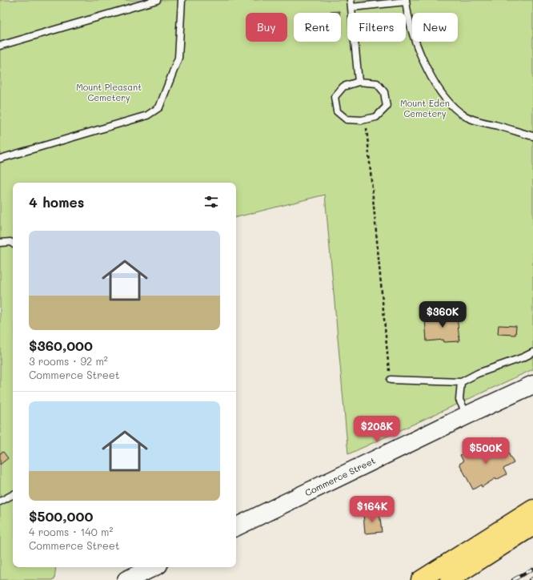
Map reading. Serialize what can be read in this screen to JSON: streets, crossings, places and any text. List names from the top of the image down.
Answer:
{
  "streets": {
    "street": ["Commerce Street"]
  },
  "parks": ["Mount Pleasant Cemetery", "Mount Eden Cemetery"],
  "page": {
    "chip": [
      "Buy",
      "Rent",
      "Filters",
      "New"
    ],
    "heading": "4 homes",
    "list": [
      {
        "name": "$360,000",
        "note": "3 rooms · 92 m² · Commerce Street"
      },
      {
        "name": "$500,000",
        "note": "4 rooms · 140 m² · Commerce Street"
      }
    ],
    "price": [
      "$360K",
      "$208K",
      "$500K",
      "$164K"
    ]
  }
}
